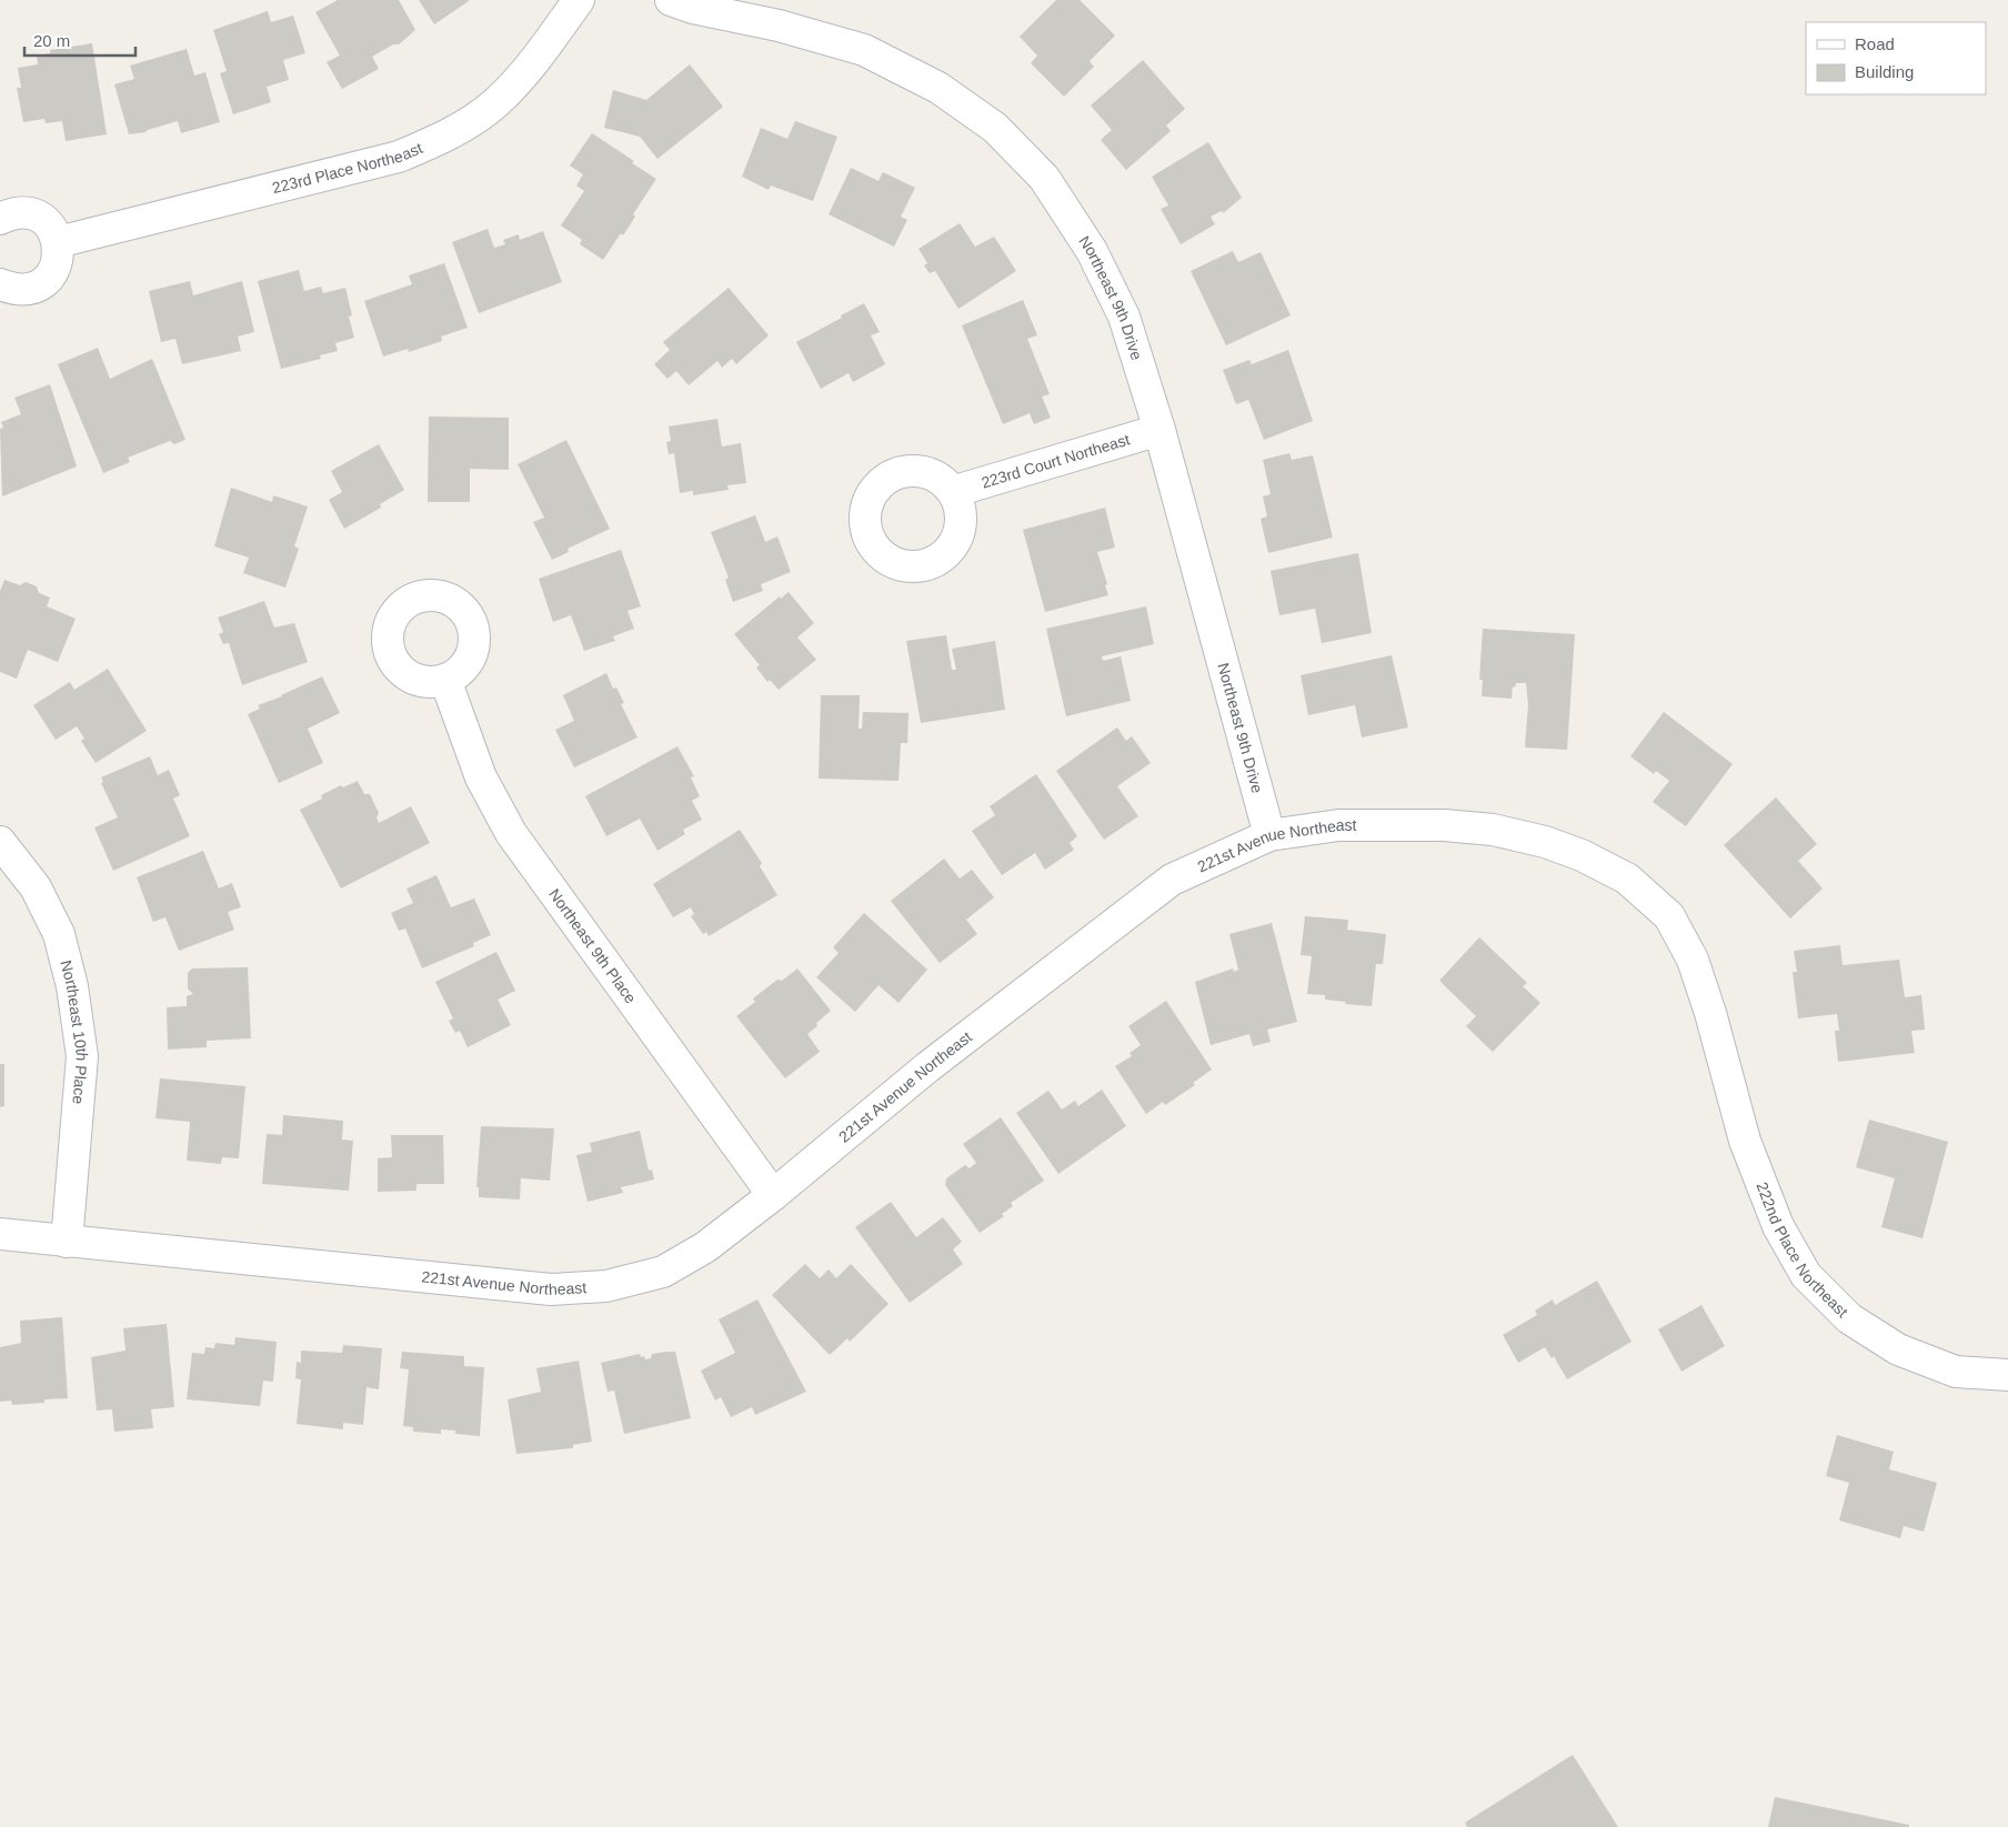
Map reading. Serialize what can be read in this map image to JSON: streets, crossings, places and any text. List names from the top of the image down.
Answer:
{
  "streets": {
    "street": [
      "223rd Place Northeast",
      "Northeast 9th Drive",
      "223rd Court Northeast",
      "221st Avenue Northeast",
      "Northeast 9th Place",
      "Northeast 10th Place",
      "222nd Place Northeast"
    ]
  },
  "crossings": [
    ["Northeast 9th Drive", "223rd Court Northeast"],
    ["Northeast 9th Drive", "221st Avenue Northeast"],
    ["221st Avenue Northeast", "Northeast 9th Place"],
    ["221st Avenue Northeast", "Northeast 10th Place"],
    ["221st Avenue Northeast", "222nd Place Northeast"]
  ],
  "legend": ["Road", "Building"],
  "scale_bar": "20 m"
}
